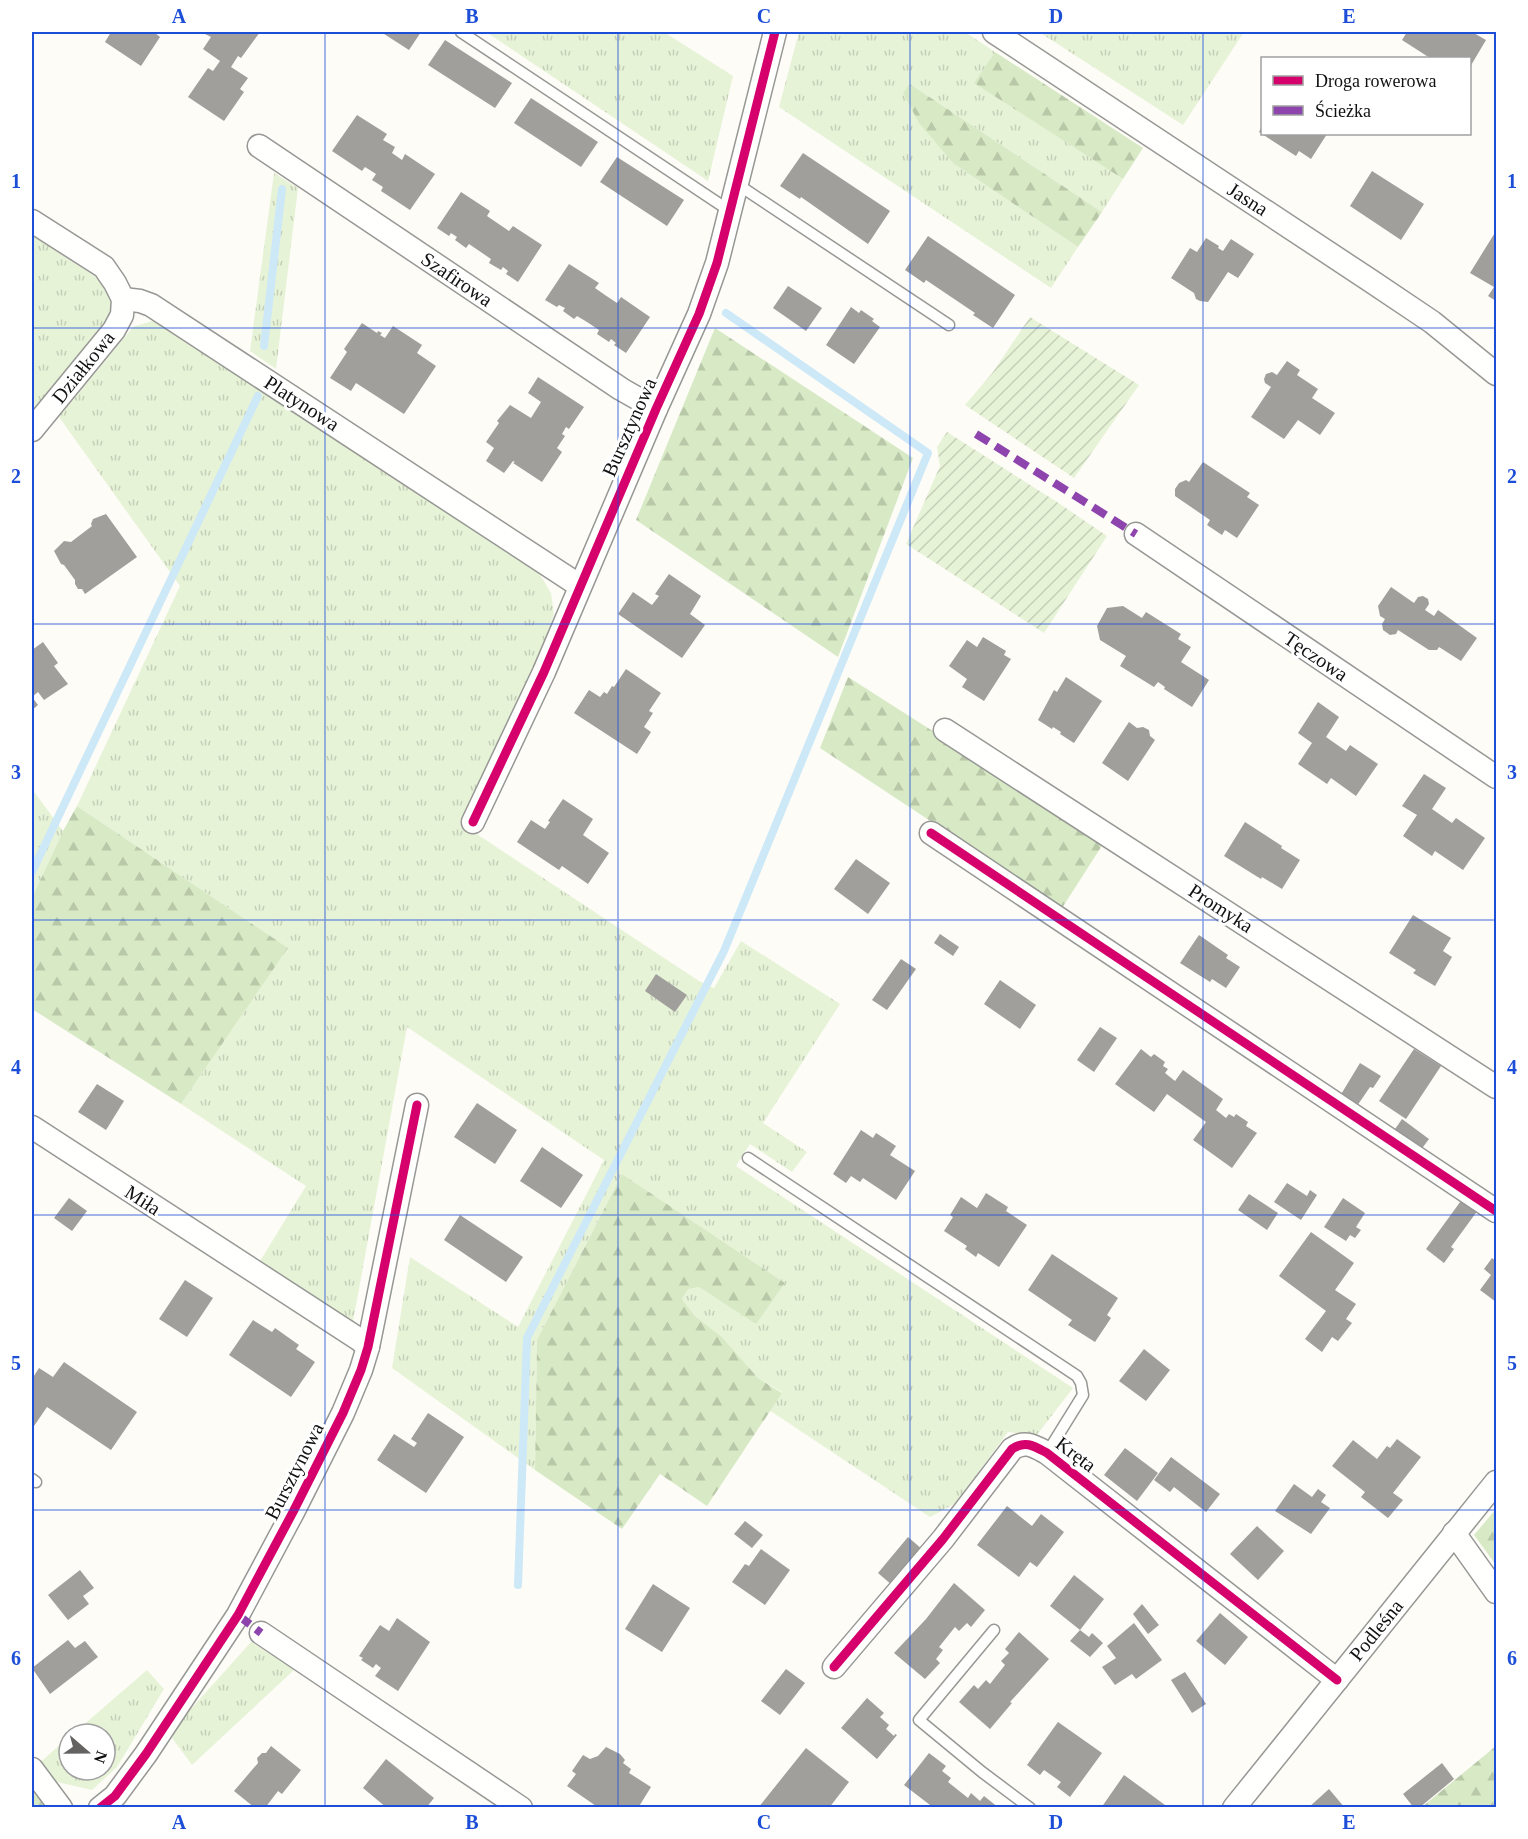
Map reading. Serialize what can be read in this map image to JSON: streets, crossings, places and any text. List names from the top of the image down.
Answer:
{
  "streets": {
    "street": [
      "Jasna",
      "Szafirowa",
      "Działkowa",
      "Platynowa",
      "Bursztynowa",
      "Tęczowa",
      "Promyka",
      "Miła",
      "Kręta",
      "Podleśna"
    ]
  },
  "crossings": [
    ["Szafirowa", "Bursztynowa"],
    ["Działkowa", "Platynowa"],
    ["Platynowa", "Bursztynowa"],
    ["Bursztynowa", "Miła"],
    ["Kręta", "Podleśna"]
  ],
  "legend": ["Droga rowerowa", "Ścieżka"],
  "north": "right",
  "grid": {
    "columns": [
      "A",
      "B",
      "C",
      "D",
      "E"
    ],
    "rows": [
      "1",
      "2",
      "3",
      "4",
      "5",
      "6"
    ]
  }
}
